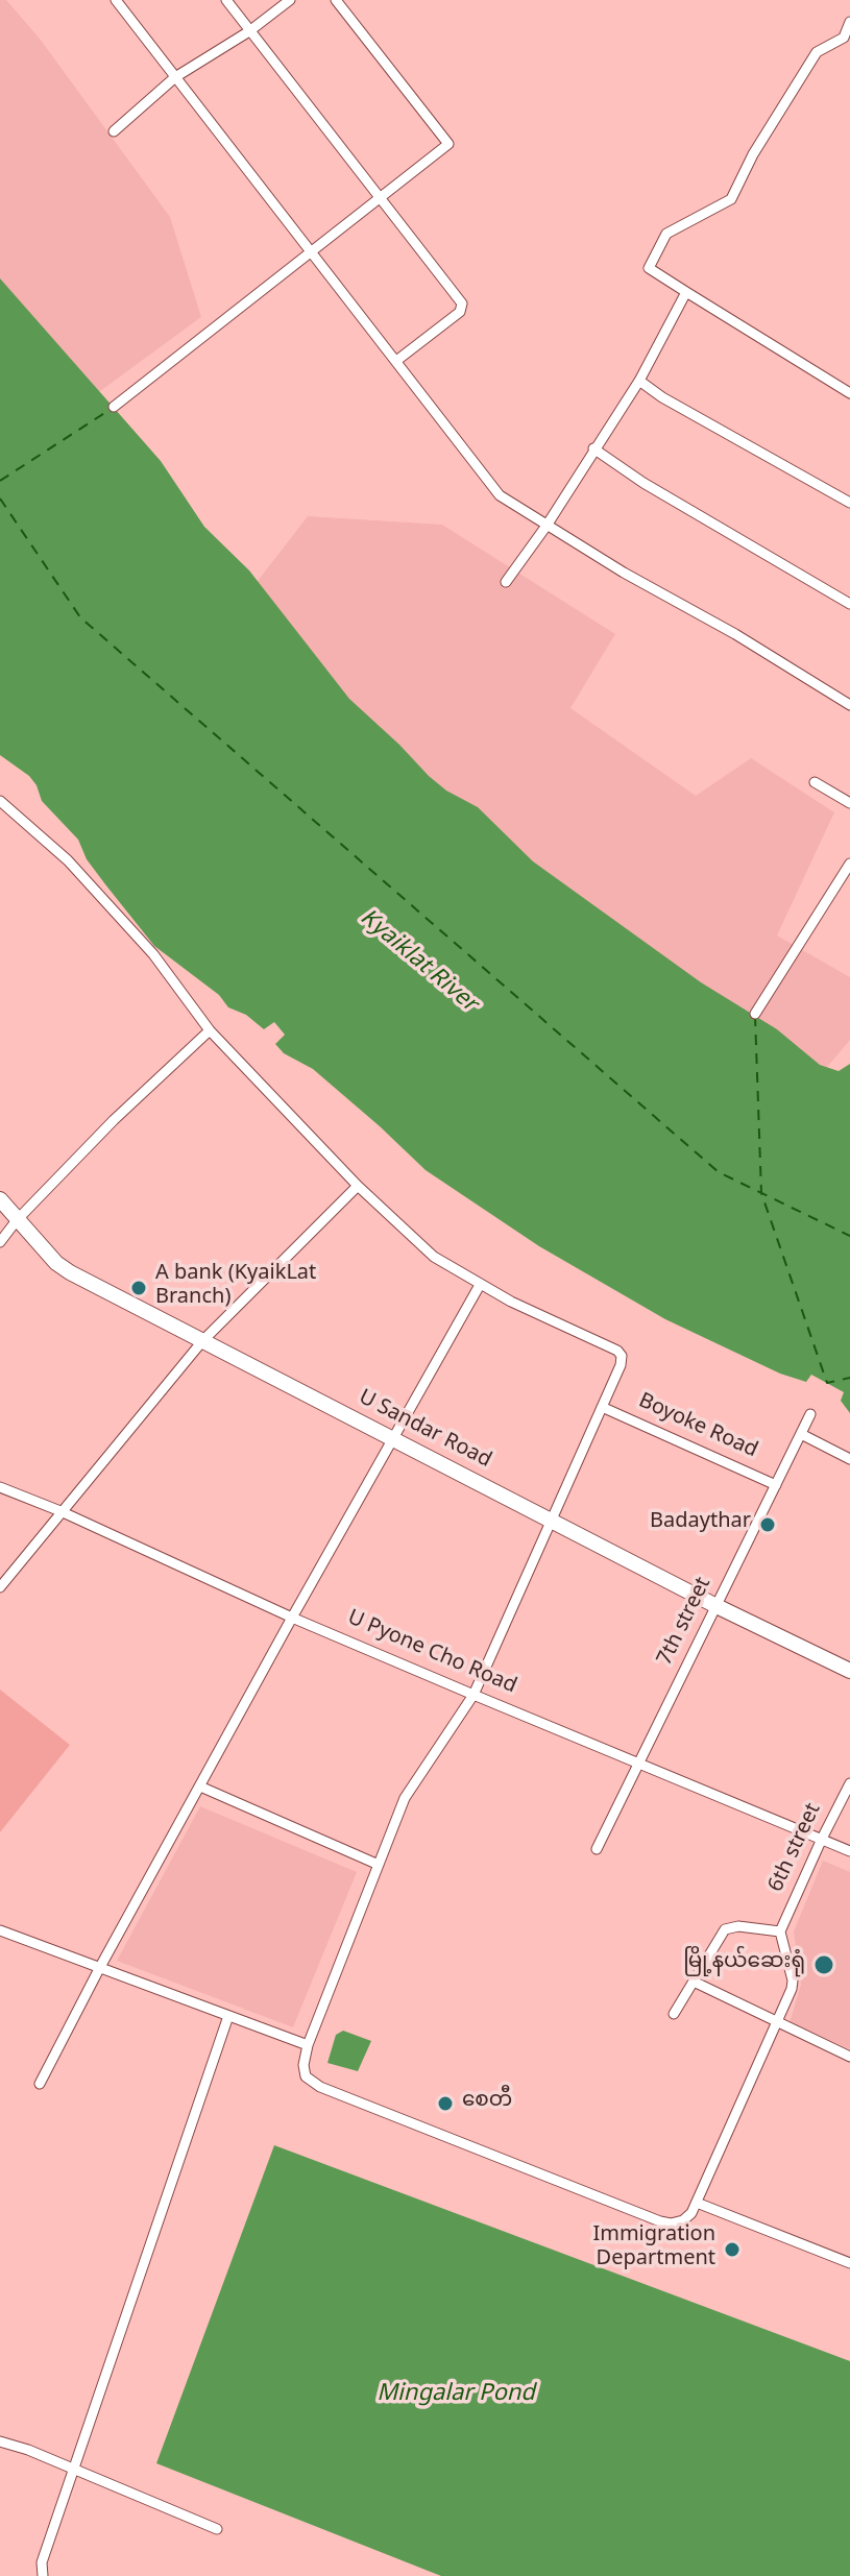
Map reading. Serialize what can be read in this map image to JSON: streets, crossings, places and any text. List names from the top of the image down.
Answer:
{
  "streets": {
    "main road": ["U Sandar Road"],
    "street": [
      "Boyoke Road",
      "7th street",
      "U Pyone Cho Road",
      "6th street"
    ]
  },
  "crossings": [
    ["Boyoke Road", "7th street"],
    ["U Sandar Road", "7th street"],
    ["7th street", "U Pyone Cho Road"],
    ["U Pyone Cho Road", "6th street"]
  ],
  "water": ["Kyaiklat River", "Mingalar Pond"],
  "places": [
    "A bank (KyaikLat Branch)",
    "Badaythar",
    "မြို့နယ်ဆေးရုံ",
    "စေတီ",
    "Immigration Department"
  ]
}
